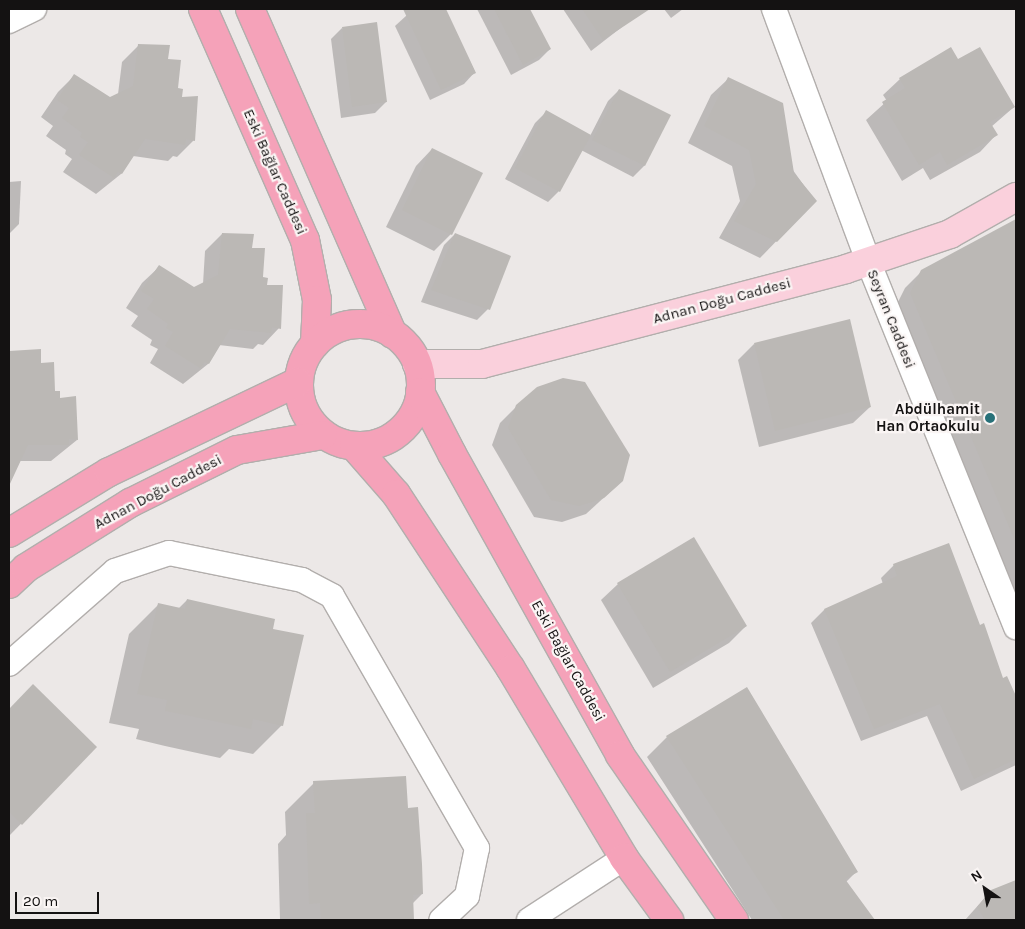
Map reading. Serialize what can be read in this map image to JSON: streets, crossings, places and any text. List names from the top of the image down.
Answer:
{
  "streets": {
    "main road": ["Eski Bağlar Caddesi", "Adnan Doğu Caddesi"],
    "street": ["Seyran Caddesi"]
  },
  "crossings": [
    ["Eski Bağlar Caddesi", "Adnan Doğu Caddesi"],
    ["Adnan Doğu Caddesi", "Seyran Caddesi"]
  ],
  "places": ["Abdülhamit Han Ortaokulu"],
  "scale_bar": "20 m",
  "north": "top left"
}
